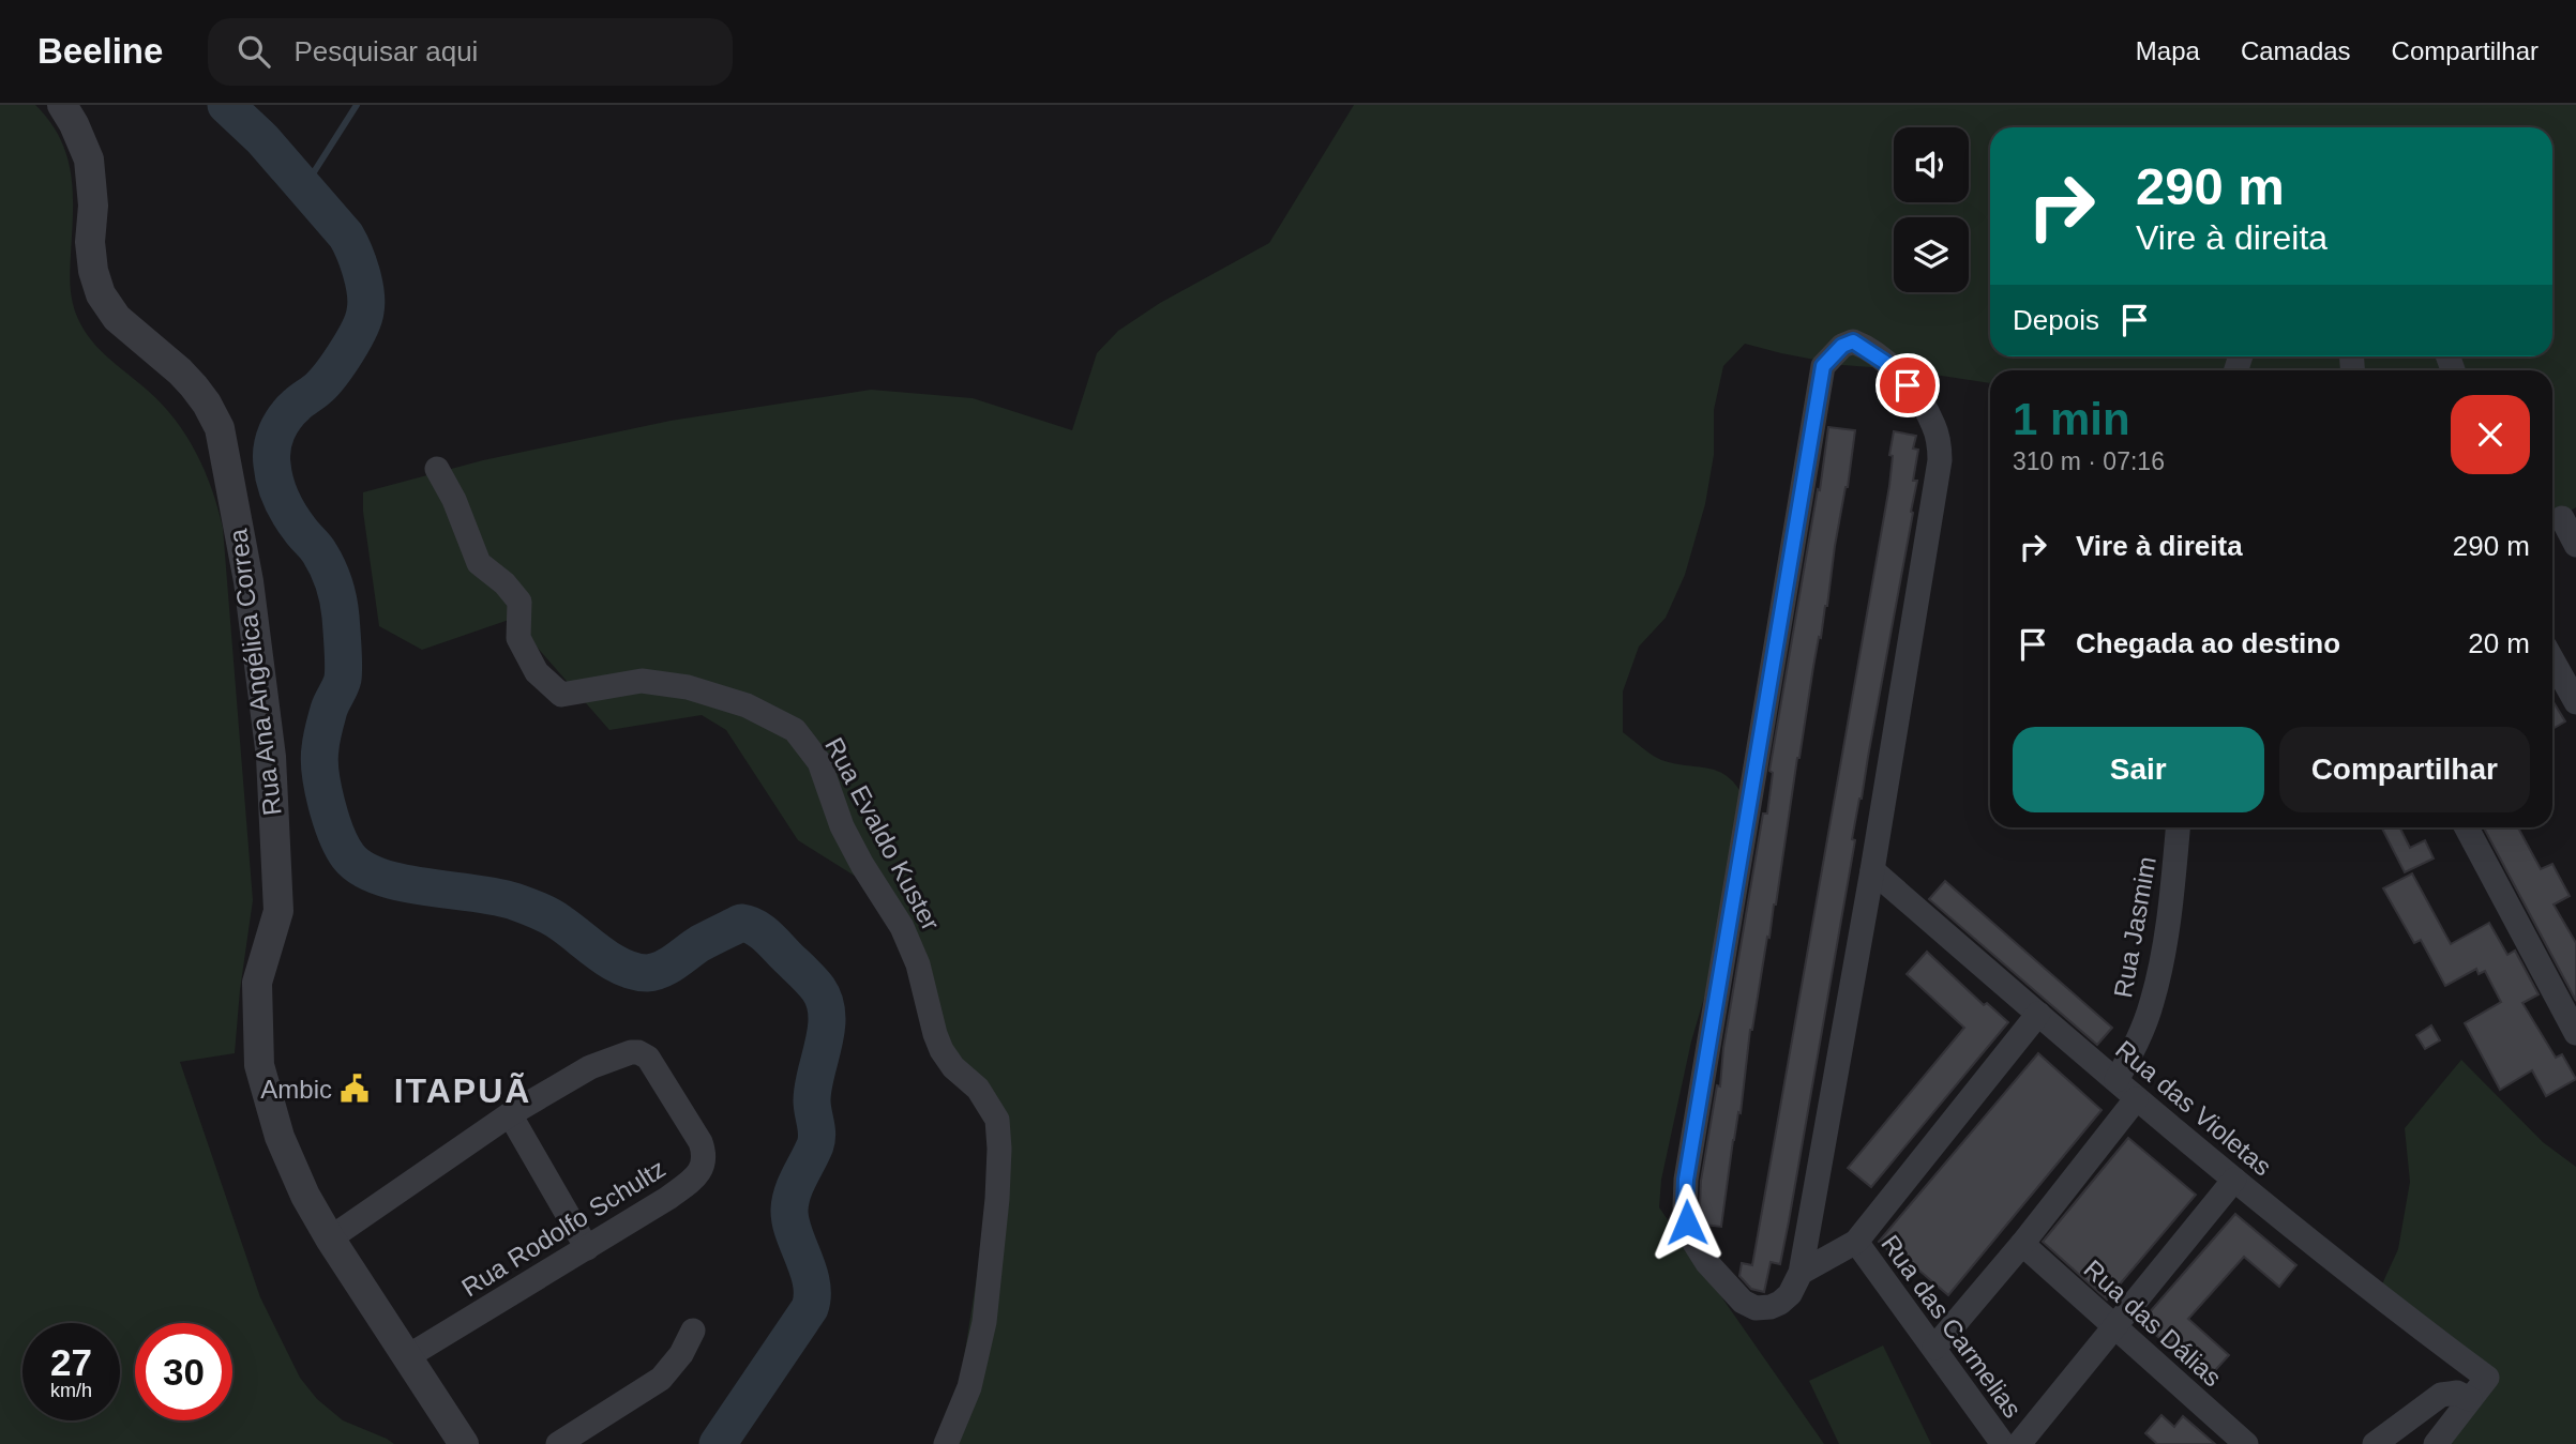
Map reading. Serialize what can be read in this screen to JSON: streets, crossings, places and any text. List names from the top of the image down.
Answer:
{
  "streets": {
    "street": [
      "Rua Ana Angélica Correa",
      "Rua Evaldo Kuster",
      "Rua Jasmim",
      "Rua das Violetas",
      "Rua Rodolfo Schultz",
      "Rua das Dálias",
      "Rua das Carmelias"
    ]
  },
  "crossings": [
    ["Rua Ana Angélica Correa", "Rua Rodolfo Schultz"],
    ["Rua Jasmim", "Rua das Violetas"]
  ],
  "districts": ["ITAPUÃ"],
  "places": {
    "public building": ["Ambic"]
  },
  "page": {
    "header": "Beeline",
    "search": "Pesquisar aqui",
    "nav": ["Mapa", "Camadas", "Compartilhar"],
    "turn": ["290 m", "Vire à direita"],
    "then": "Depois",
    "heading": ["1 min", "310 m · 07:16"],
    "list": [
      {
        "name": "Vire à direita",
        "value": "290 m"
      },
      {
        "name": "Chegada ao destino",
        "value": "20 m"
      }
    ],
    "buttons": ["Sair", "Compartilhar"],
    "speed": "27 km/h",
    "limit": "30"
  }
}
